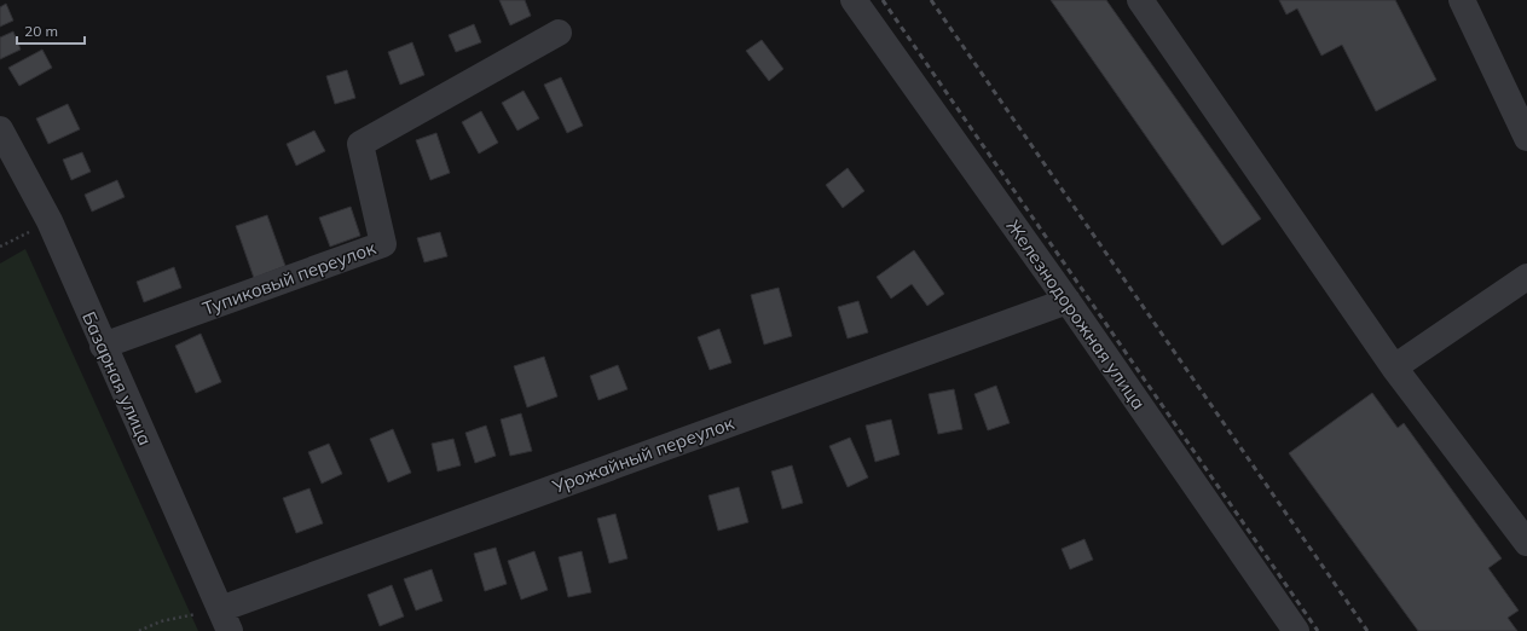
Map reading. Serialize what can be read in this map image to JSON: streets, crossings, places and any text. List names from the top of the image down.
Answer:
{
  "streets": {
    "street": [
      "Тупиковый переулок",
      "Железнодорожная улица",
      "Базарная улица",
      "Урожайный переулок"
    ]
  },
  "crossings": [
    ["Тупиковый переулок", "Базарная улица"],
    ["Железнодорожная улица", "Урожайный переулок"],
    ["Базарная улица", "Урожайный переулок"]
  ],
  "scale_bar": "20 m"
}
